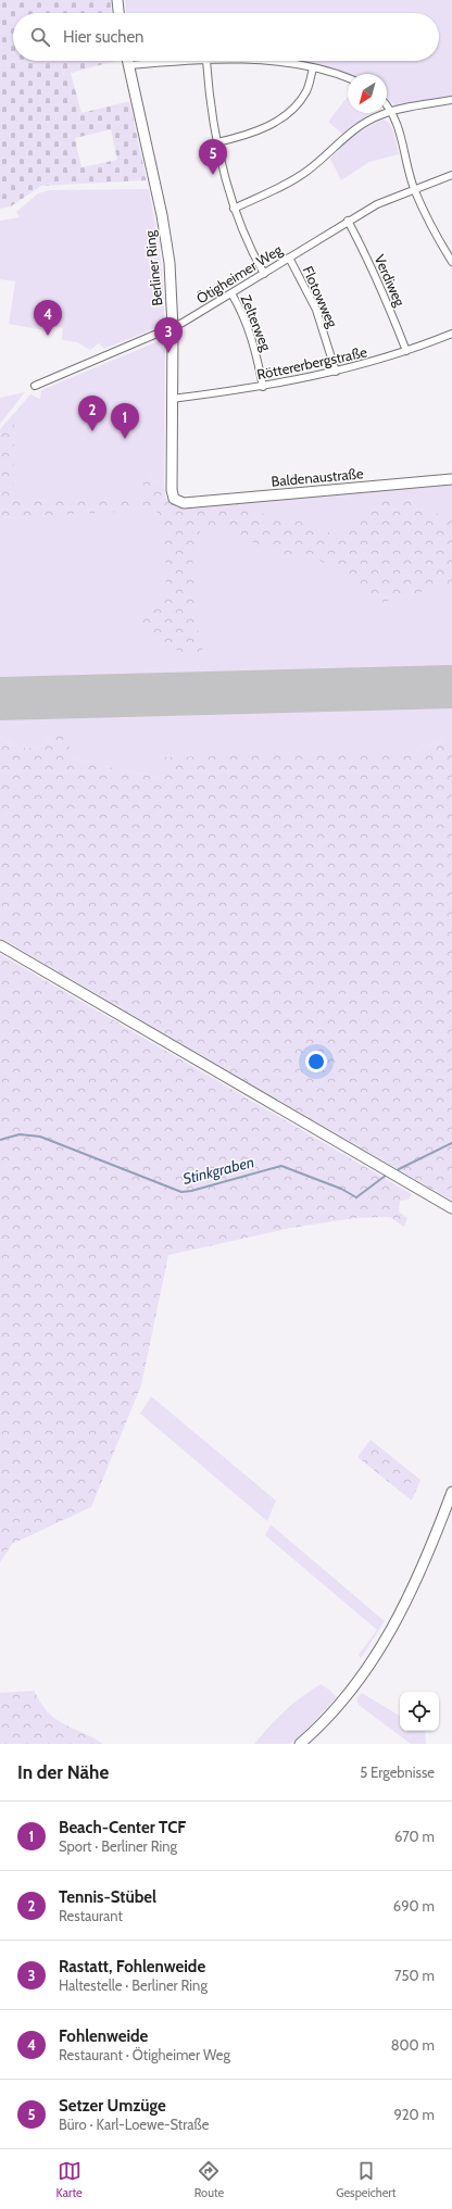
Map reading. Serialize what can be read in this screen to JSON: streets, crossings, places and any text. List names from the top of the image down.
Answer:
{
  "streets": {
    "street": [
      "Berliner Ring",
      "Ötigheimer Weg",
      "Verdiweg",
      "Flotowweg",
      "Zelterweg",
      "Röttererbergstraße",
      "Baldenaustraße"
    ]
  },
  "crossings": [
    ["Berliner Ring", "Ötigheimer Weg"],
    ["Berliner Ring", "Röttererbergstraße"],
    ["Berliner Ring", "Baldenaustraße"],
    ["Ötigheimer Weg", "Verdiweg"],
    ["Ötigheimer Weg", "Flotowweg"],
    ["Ötigheimer Weg", "Zelterweg"],
    ["Verdiweg", "Röttererbergstraße"],
    ["Flotowweg", "Röttererbergstraße"],
    ["Zelterweg", "Röttererbergstraße"]
  ],
  "water": ["Stinkgraben"],
  "north": "bottom left",
  "page": {
    "search": "Hier suchen",
    "pins": [
      "5",
      "4",
      "3",
      "2",
      "1"
    ],
    "heading": ["In der Nähe", "5 Ergebnisse"],
    "list": [
      {
        "mark": "1",
        "name": "Beach-Center TCF",
        "note": "Sport · Berliner Ring",
        "value": "670 m"
      },
      {
        "mark": "2",
        "name": "Tennis-Stübel",
        "note": "Restaurant",
        "value": "690 m"
      },
      {
        "mark": "3",
        "name": "Rastatt, Fohlenweide",
        "note": "Haltestelle · Berliner Ring",
        "value": "750 m"
      },
      {
        "mark": "4",
        "name": "Fohlenweide",
        "note": "Restaurant · Ötigheimer Weg",
        "value": "800 m"
      },
      {
        "mark": "5",
        "name": "Setzer Umzüge",
        "note": "Büro · Karl-Loewe-Straße",
        "value": "920 m"
      }
    ],
    "nav": ["Karte", "Route", "Gespeichert"]
  }
}
